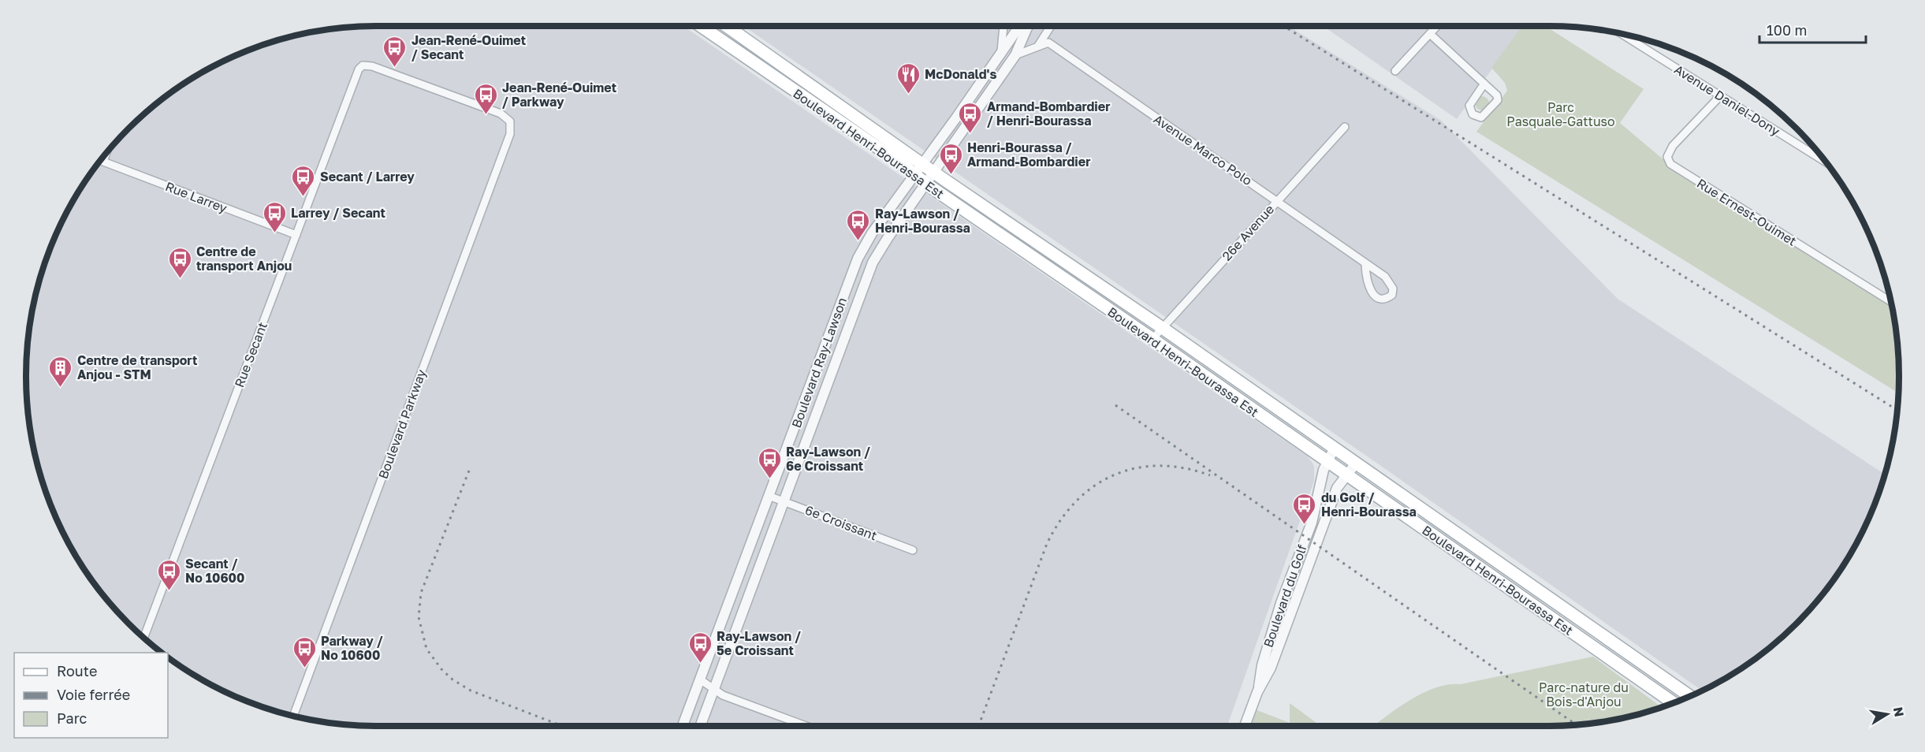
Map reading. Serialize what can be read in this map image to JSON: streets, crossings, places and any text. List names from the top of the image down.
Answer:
{
  "streets": {
    "main road": ["Boulevard Henri-Bourassa Est"],
    "street": [
      "Avenue Daniel-Dony",
      "Avenue Marco Polo",
      "Rue Larrey",
      "Rue Ernest-Ouimet",
      "26e Avenue",
      "Rue Secant",
      "Boulevard Ray-Lawson",
      "Boulevard Parkway",
      "6e Croissant",
      "Boulevard du Golf"
    ]
  },
  "crossings": [
    ["Avenue Daniel-Dony", "Rue Ernest-Ouimet"],
    ["Boulevard Henri-Bourassa Est", "26e Avenue"],
    ["Boulevard Henri-Bourassa Est", "Boulevard Ray-Lawson"],
    ["Boulevard Henri-Bourassa Est", "Boulevard du Golf"],
    ["Avenue Marco Polo", "26e Avenue"],
    ["Rue Larrey", "Rue Secant"],
    ["Rue Secant", "Boulevard Parkway"],
    ["Boulevard Ray-Lawson", "6e Croissant"]
  ],
  "parks": ["Parc Pasquale-Gattuso", "Parc-nature du Bois-d'Anjou"],
  "places": {
    "bus stop": [
      "Jean-René-Ouimet / Secant",
      "Jean-René-Ouimet / Parkway",
      "Armand-Bombardier / Henri-Bourassa",
      "Henri-Bourassa / Armand-Bombardier",
      "Secant / Larrey",
      "Larrey / Secant",
      "Ray-Lawson / Henri-Bourassa",
      "Centre de transport Anjou",
      "Ray-Lawson / 6e Croissant",
      "du Golf / Henri-Bourassa",
      "Secant / No 10600",
      "Ray-Lawson / 5e Croissant",
      "Parkway / No 10600"
    ],
    "restaurant": ["McDonald's"],
    "building": ["Centre de transport Anjou - STM"]
  },
  "legend": ["Route", "Voie ferrée", "Parc"],
  "scale_bar": "100 m",
  "north": "right"
}
